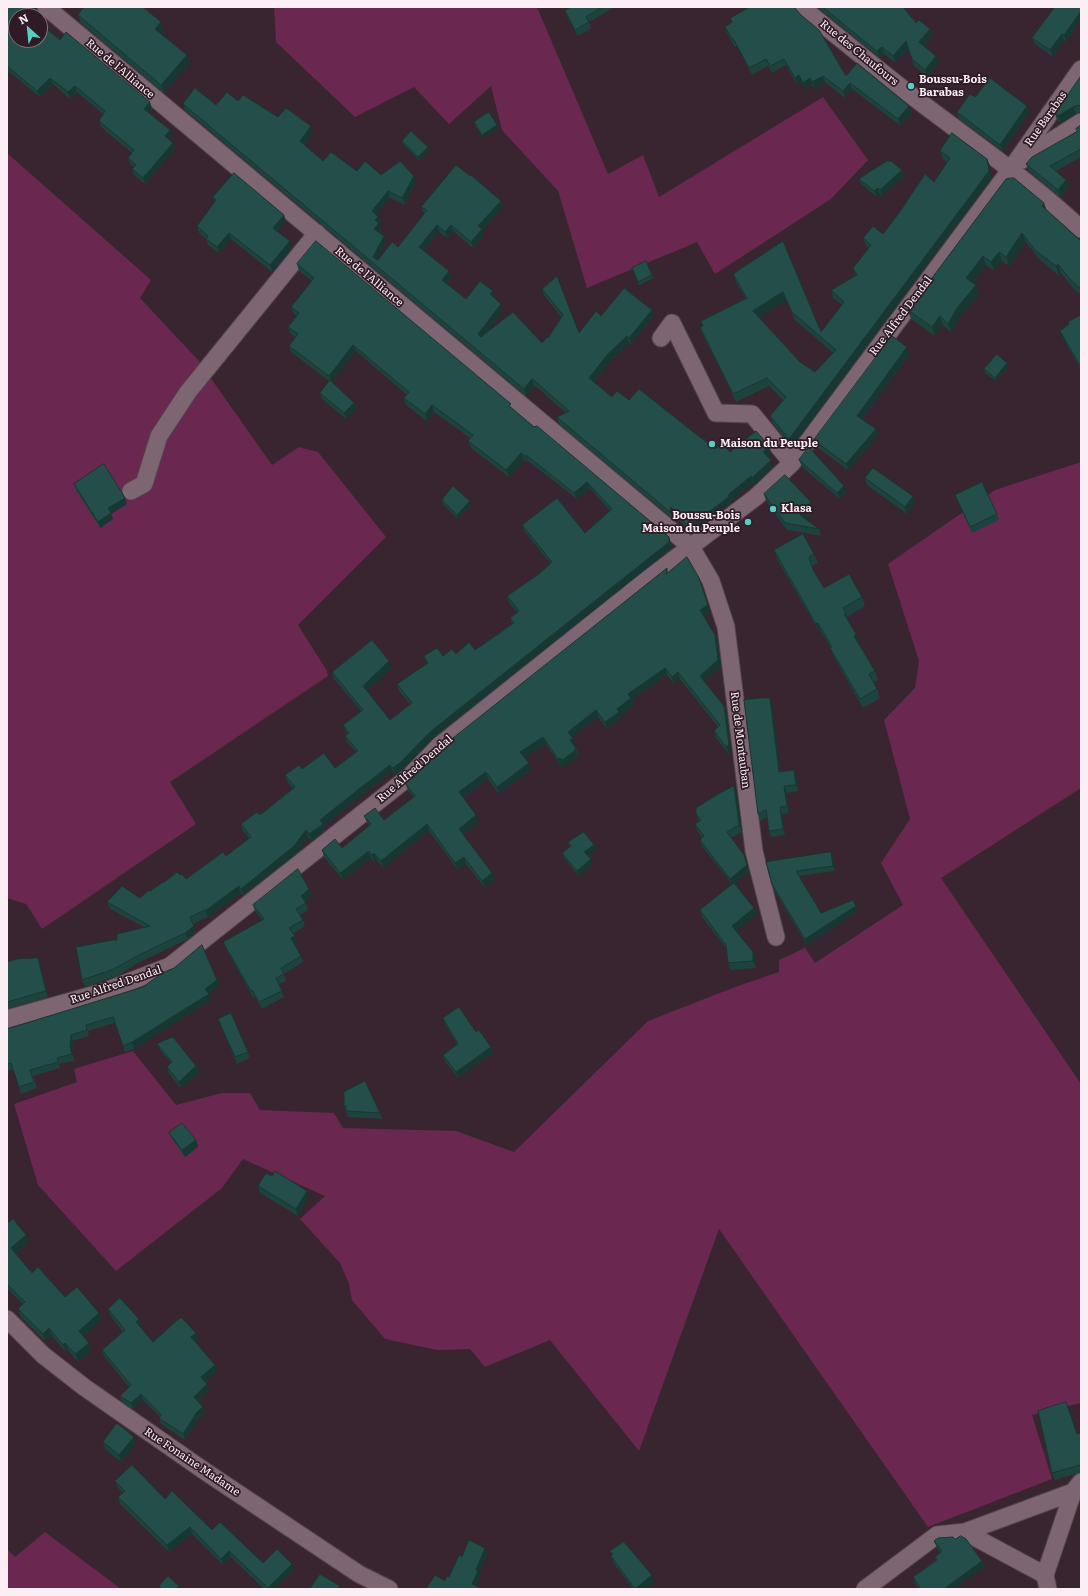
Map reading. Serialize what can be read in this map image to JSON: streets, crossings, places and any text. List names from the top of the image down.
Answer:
{
  "streets": {
    "street": [
      "Rue des Chaufours",
      "Rue de l'Alliance",
      "Rue Barabas",
      "Rue Alfred Dendal",
      "Rue de Montauban",
      "Rue Fonaine Madame"
    ]
  },
  "crossings": [
    ["Rue des Chaufours", "Rue Barabas"],
    ["Rue des Chaufours", "Rue Alfred Dendal"],
    ["Rue de l'Alliance", "Rue Alfred Dendal"],
    ["Rue de l'Alliance", "Rue de Montauban"],
    ["Rue Barabas", "Rue Alfred Dendal"],
    ["Rue Alfred Dendal", "Rue de Montauban"]
  ],
  "places": [
    "Boussu-Bois Barabas",
    "Maison du Peuple",
    "Klasa",
    "Boussu-Bois Maison du Peuple"
  ],
  "north": "top left"
}
